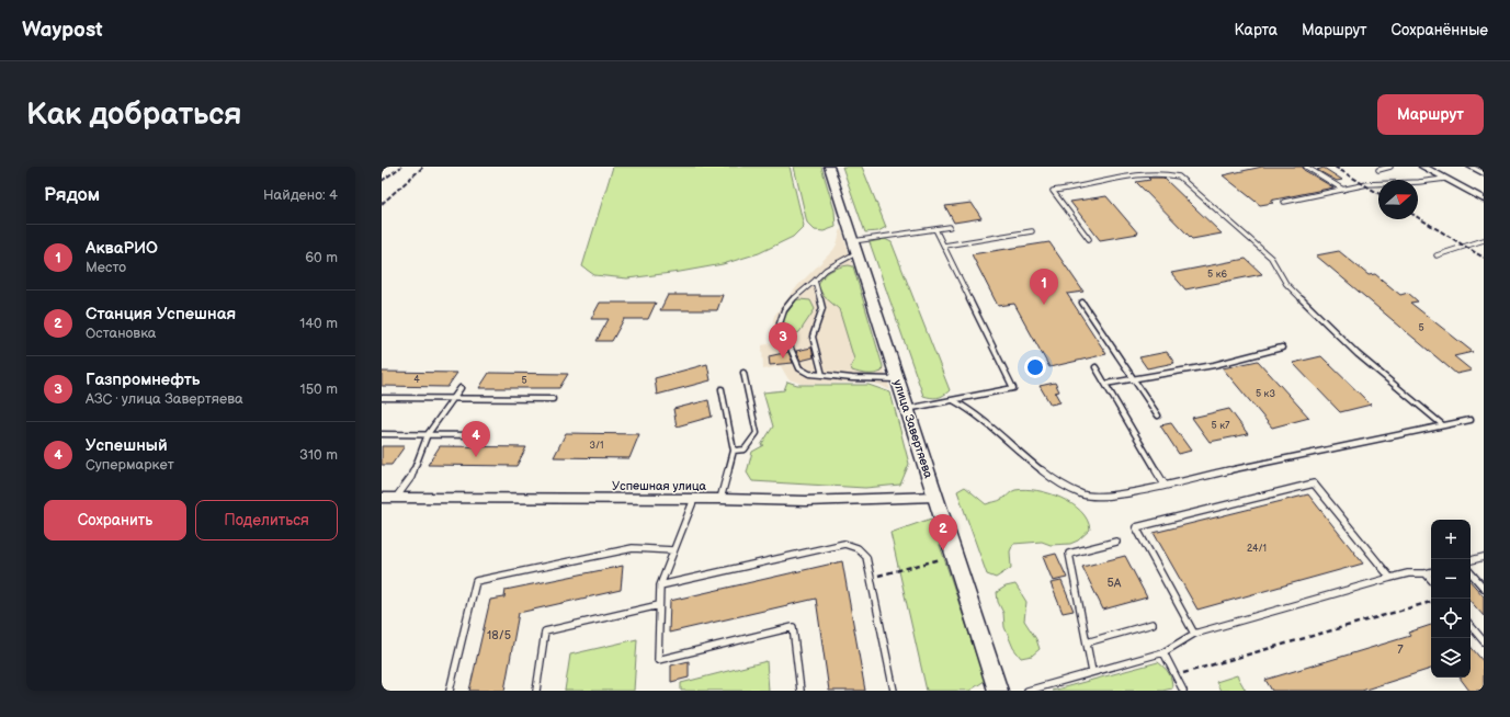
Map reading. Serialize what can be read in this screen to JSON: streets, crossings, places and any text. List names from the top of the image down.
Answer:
{
  "streets": {
    "main road": ["улица Завертяева"],
    "street": ["Успешная улица"]
  },
  "crossings": [
    ["улица Завертяева", "Успешная улица"]
  ],
  "house_numbers": [
    "5 к6",
    "5",
    "4",
    "5",
    "5 к3",
    "5 к7",
    "3/1",
    "24/1",
    "5А",
    "18/5",
    "7"
  ],
  "north": "right",
  "page": {
    "header": "Waypost",
    "nav": ["Карта", "Маршрут", "Сохранённые"],
    "buttons": [
      "Маршрут",
      ["Сохранить", "Поделиться"]
    ],
    "title": "Как добраться",
    "heading": ["Рядом", "Найдено: 4"],
    "list": [
      {
        "mark": "1",
        "name": "АкваРИО",
        "note": "Место",
        "value": "60 m"
      },
      {
        "mark": "2",
        "name": "Станция Успешная",
        "note": "Остановка",
        "value": "140 m"
      },
      {
        "mark": "3",
        "name": "Газпромнефть",
        "note": "АЗС · улица Завертяева",
        "value": "150 m"
      },
      {
        "mark": "4",
        "name": "Успешный",
        "note": "Супермаркет",
        "value": "310 m"
      }
    ],
    "pins": [
      "1",
      "3",
      "4",
      "2"
    ],
    "map_buttons": ["+", "−"]
  }
}
